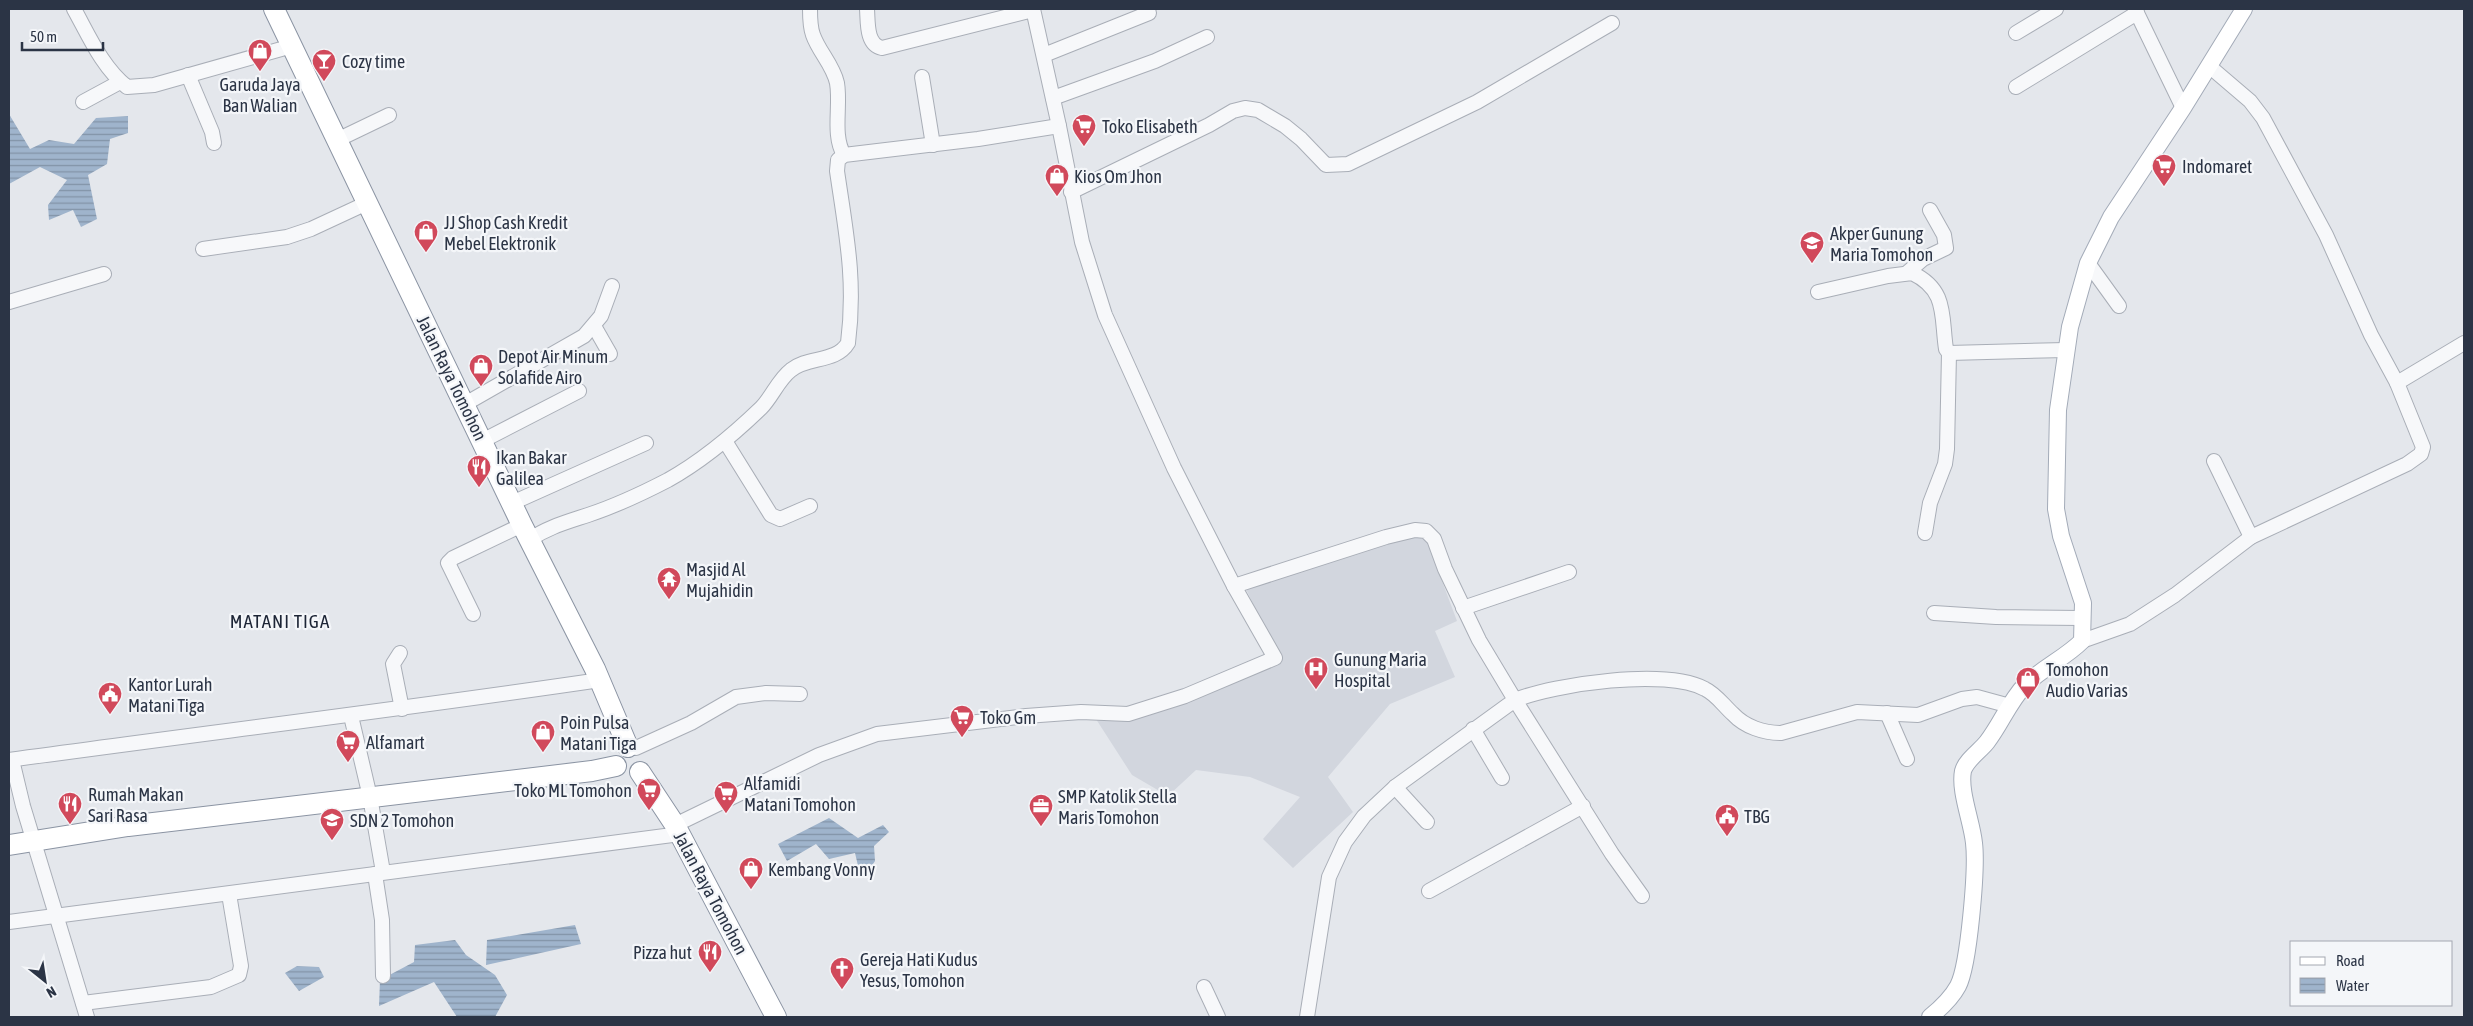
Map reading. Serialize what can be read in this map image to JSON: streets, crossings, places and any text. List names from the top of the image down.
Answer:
{
  "streets": {
    "highway": ["Jalan Raya Tomohon"]
  },
  "districts": ["MATANI TIGA"],
  "places": {
    "shop": [
      "Garuda Jaya Ban Walian",
      "Kios Om Jhon",
      "JJ Shop Cash Kredit Mebel Elektronik",
      "Depot Air Minum Solafide Airo",
      "Tomohon Audio Varias",
      "Poin Pulsa Matani Tiga",
      "Kembang Vonny"
    ],
    "bar": ["Cozy time"],
    "supermarket": [
      "Toko Elisabeth",
      "Indomaret",
      "Toko Gm",
      "Alfamart",
      "Toko ML Tomohon",
      "Alfamidi Matani Tomohon"
    ],
    "school or university": ["Akper Gunung Maria Tomohon", "SDN 2 Tomohon"],
    "restaurant": ["Ikan Bakar Galilea", "Rumah Makan Sari Rasa", "Pizza hut"],
    "temple": ["Masjid Al Mujahidin"],
    "hospital": ["Gunung Maria Hospital"],
    "public building": ["Kantor Lurah Matani Tiga", "TBG"],
    "office": ["SMP Katolik Stella Maris Tomohon"],
    "church": ["Gereja Hati Kudus Yesus, Tomohon"]
  },
  "legend": ["Road", "Water"],
  "scale_bar": "50 m",
  "north": "bottom right"
}
